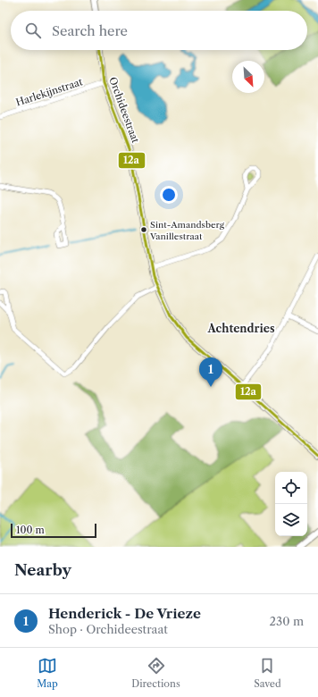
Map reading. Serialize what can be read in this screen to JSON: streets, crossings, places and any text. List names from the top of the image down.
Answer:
{
  "streets": {
    "street": ["Harlekijnstraat", "Orchideestraat"]
  },
  "crossings": [
    ["Harlekijnstraat", "Orchideestraat"]
  ],
  "districts": ["Achtendries"],
  "places": ["Sint-Amandsberg Vanillestraat"],
  "lines": ["transit line 12a"],
  "scale_bar": "100 m",
  "north": "bottom right",
  "page": {
    "search": "Search here",
    "pins": "1",
    "scale": "100 m",
    "heading": "Nearby",
    "list": [
      {
        "mark": "1",
        "name": "Henderick - De Vrieze",
        "note": "Shop · Orchideestraat",
        "value": "230 m"
      }
    ],
    "nav": ["Map", "Directions", "Saved"]
  }
}
